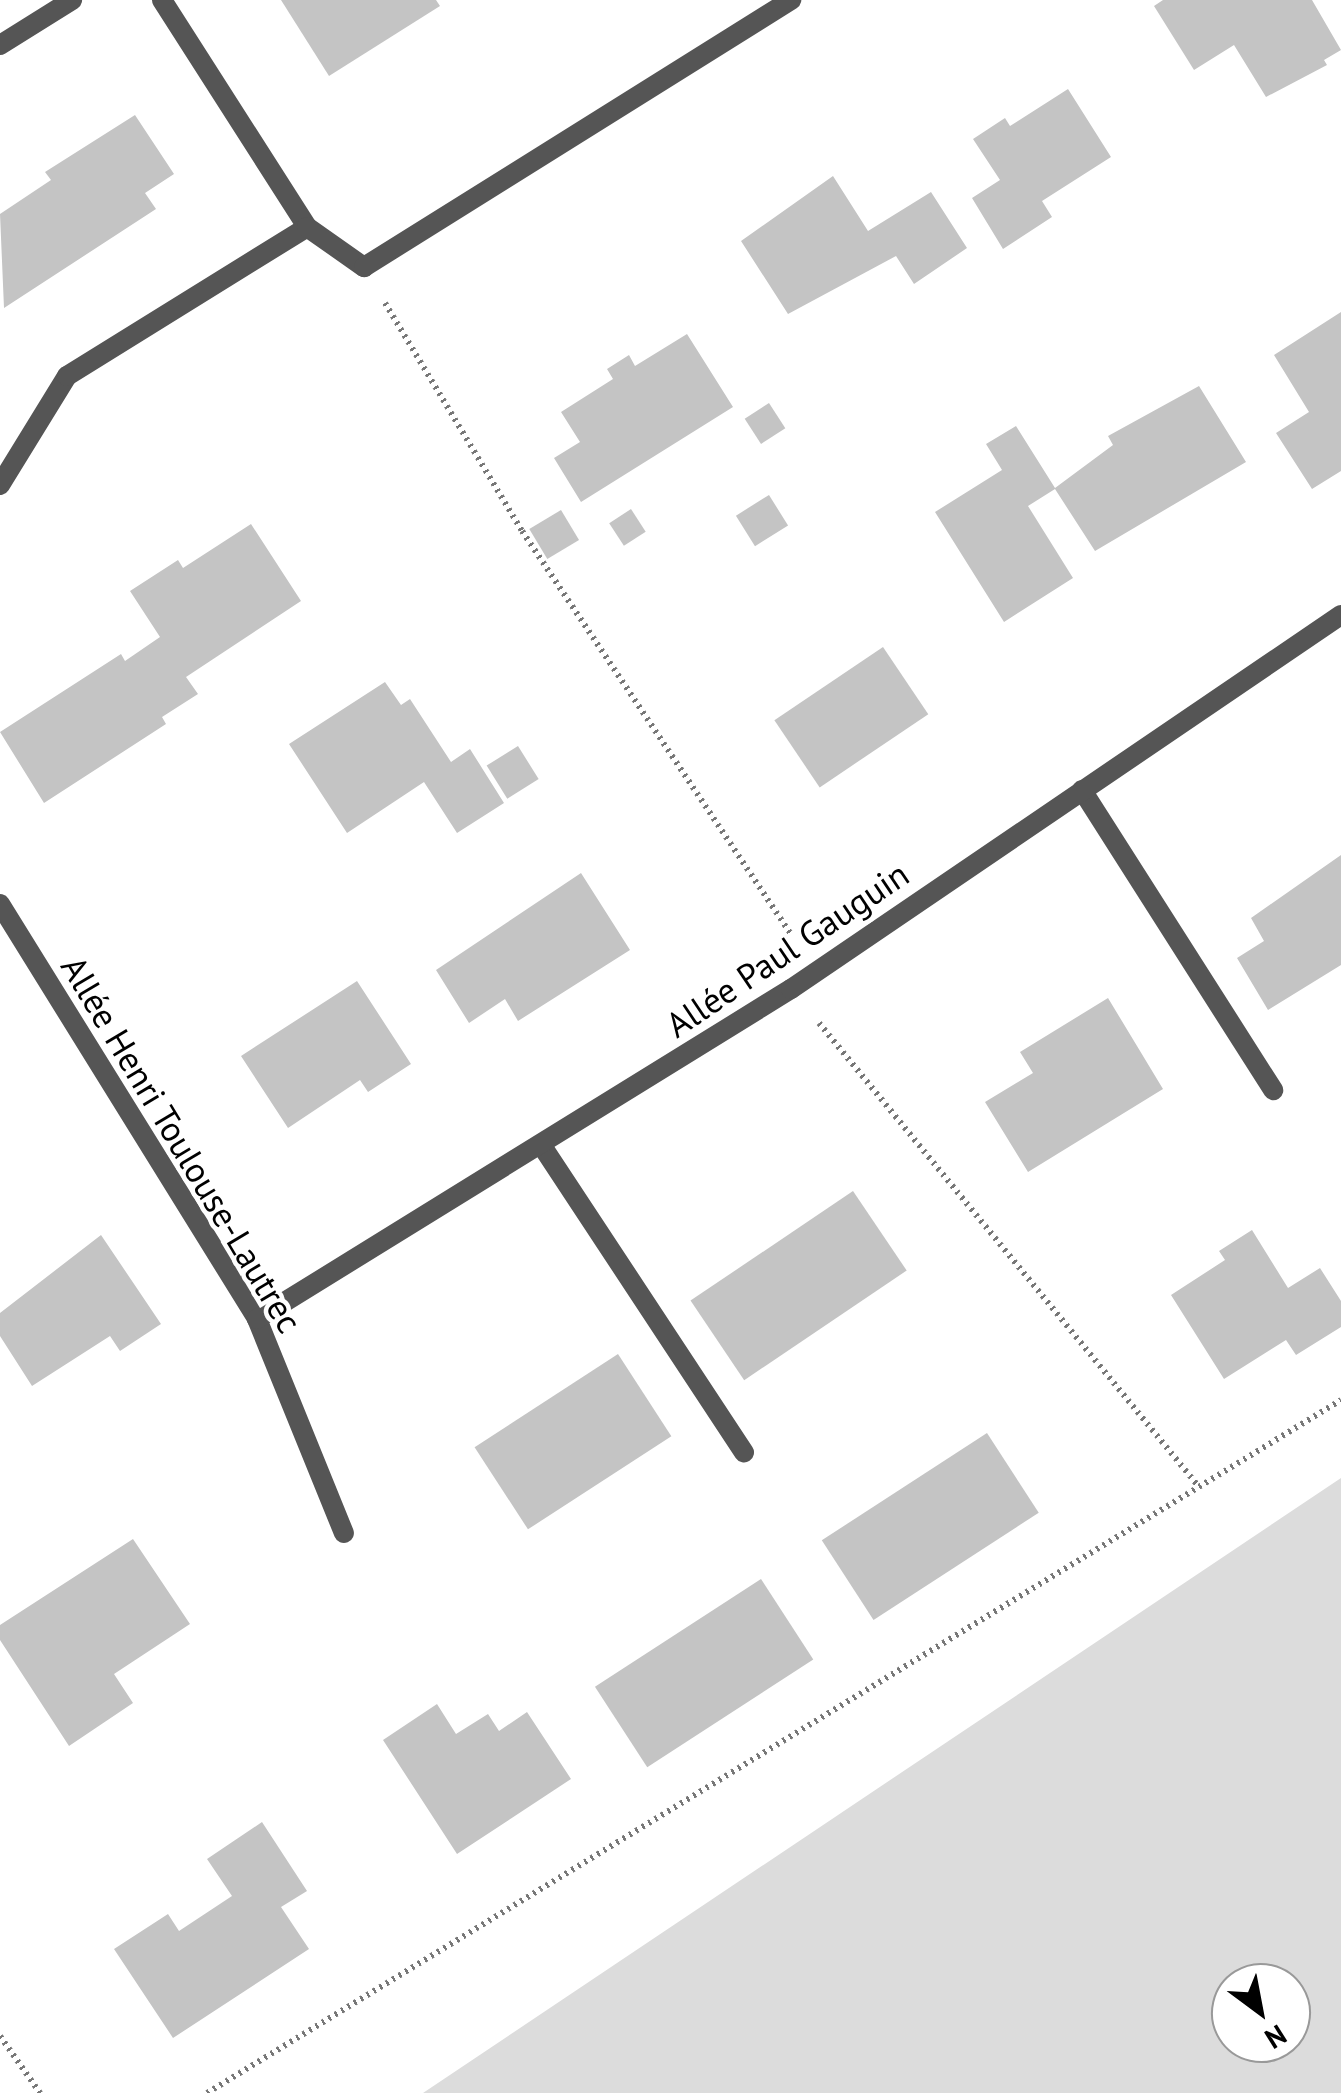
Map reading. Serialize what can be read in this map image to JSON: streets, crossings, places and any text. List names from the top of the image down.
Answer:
{
  "streets": {
    "street": ["Allée Paul Gauguin", "Allée Henri Toulouse-Lautrec"]
  },
  "crossings": [
    ["Allée Paul Gauguin", "Allée Henri Toulouse-Lautrec"]
  ],
  "north": "bottom right"
}
